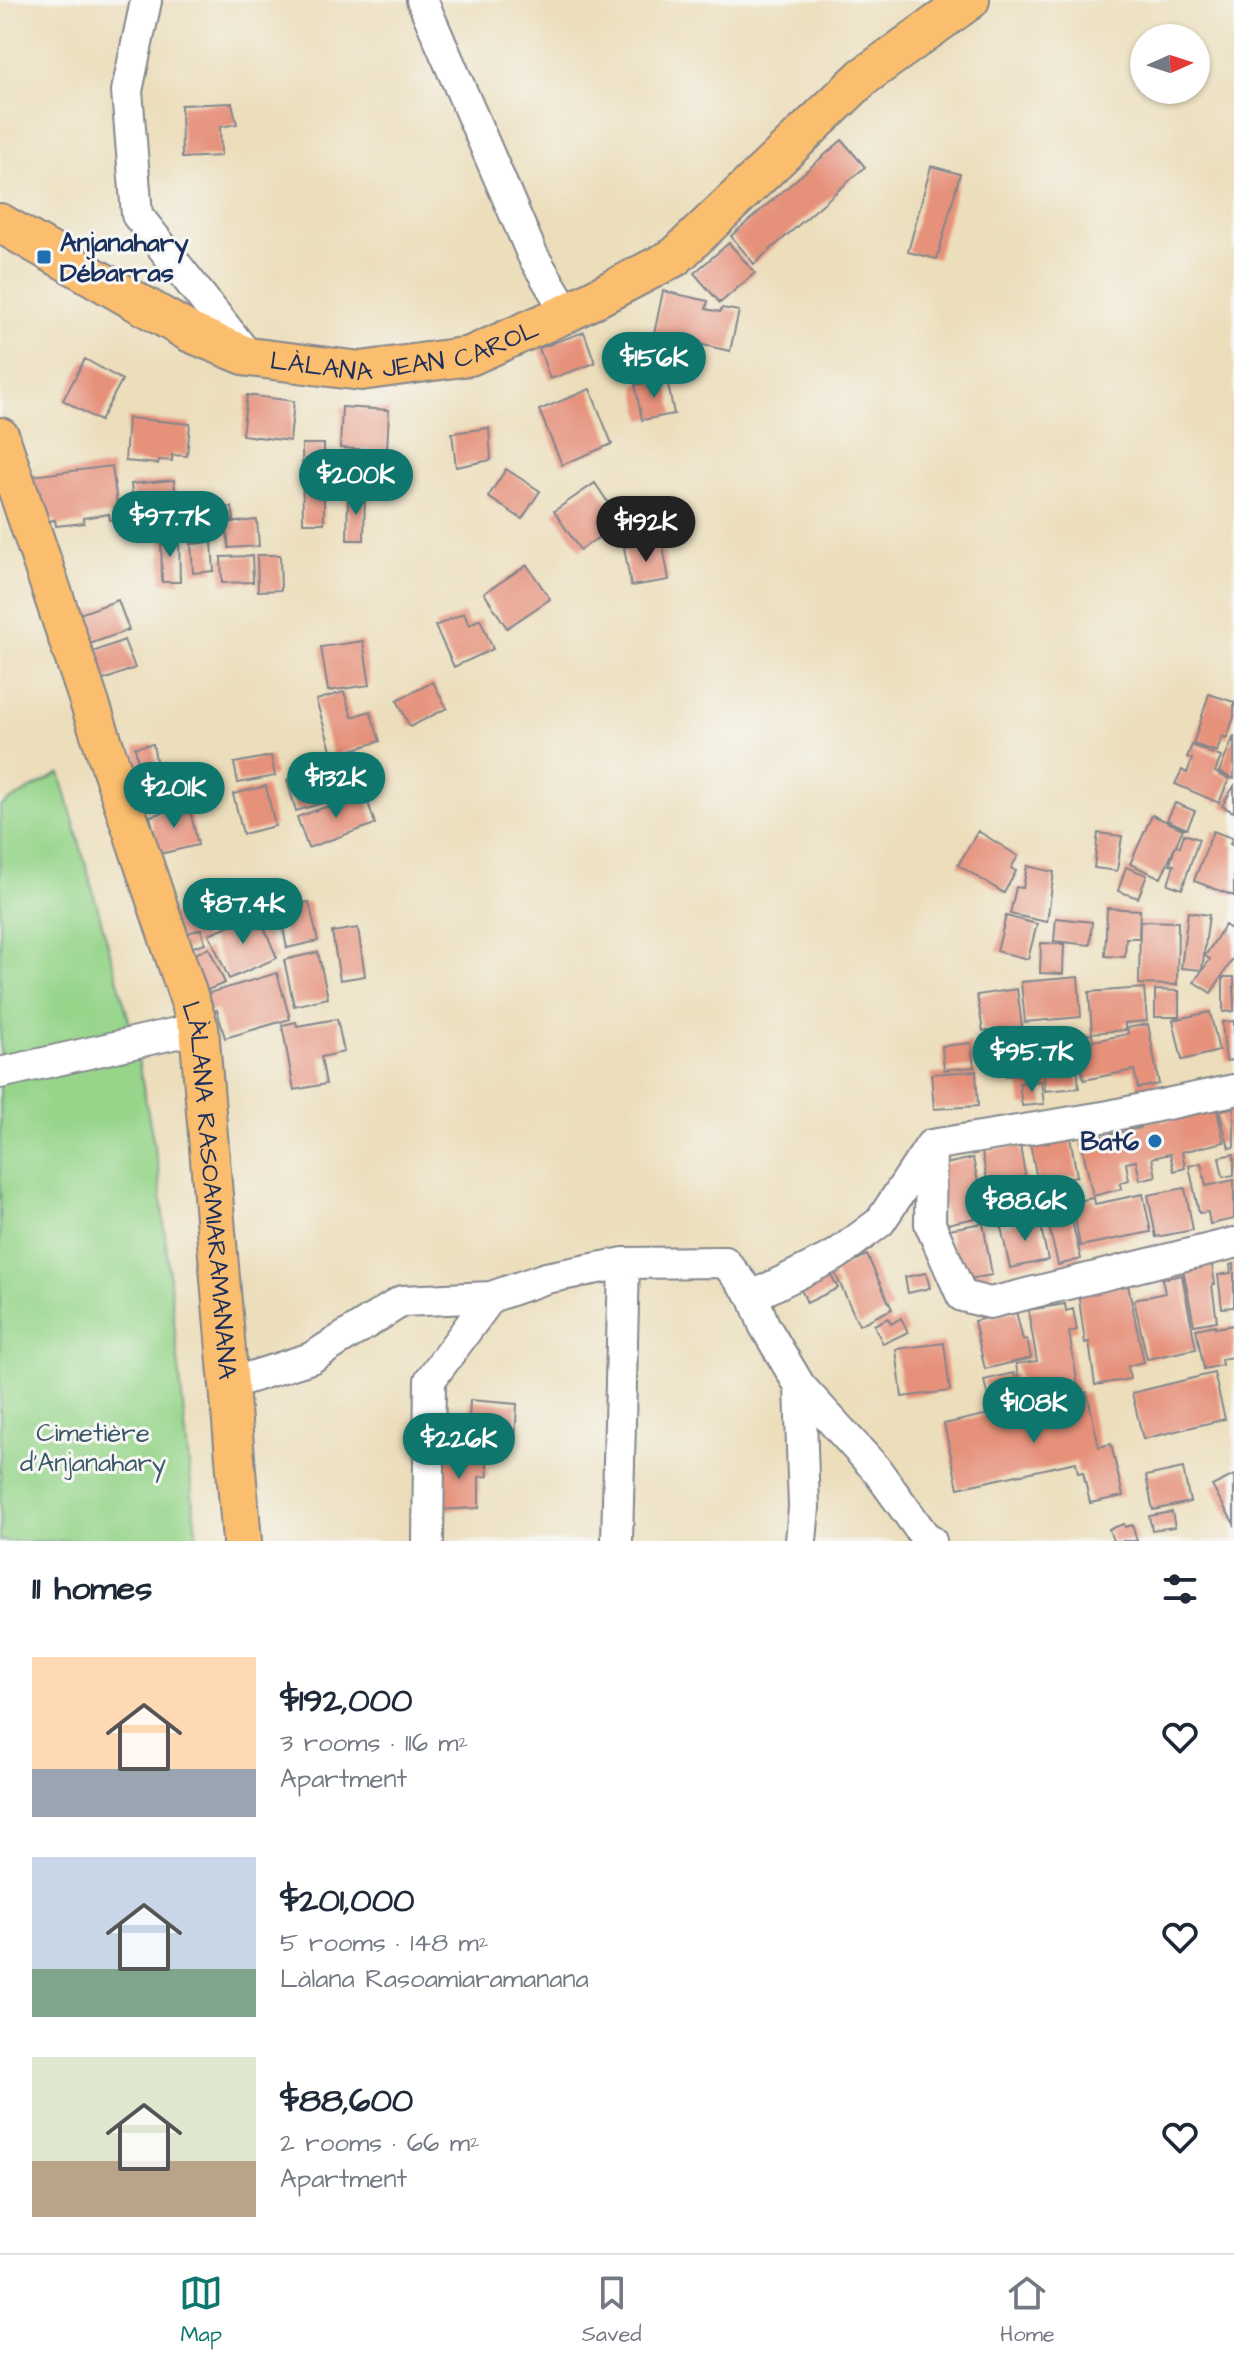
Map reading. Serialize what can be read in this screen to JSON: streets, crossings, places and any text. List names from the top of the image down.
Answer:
{
  "streets": {
    "main road": ["LÀLANA JEAN CAROL", "LÀLANA RASOAMIARAMANANA"]
  },
  "parks": ["Cimetière d'Anjanahary"],
  "places": {
    "transit": ["Anjanahary Débarras"],
    "other": ["Bat6"]
  },
  "north": "right",
  "page": {
    "price": [
      "$156K",
      "$200K",
      "$97.7K",
      "$192K",
      "$132K",
      "$201K",
      "$87.4K",
      "$95.7K",
      "$88.6K",
      "$108K",
      "$226K"
    ],
    "heading": "11 homes",
    "list": [
      {
        "name": "$192,000",
        "note": "3 rooms · 116 m² · Apartment"
      },
      {
        "name": "$201,000",
        "note": "5 rooms · 148 m² · Làlana Rasoamiaramanana"
      },
      {
        "name": "$88,600",
        "note": "2 rooms · 66 m² · Apartment"
      }
    ],
    "tabs": ["Map", "Saved", "Home"]
  }
}
